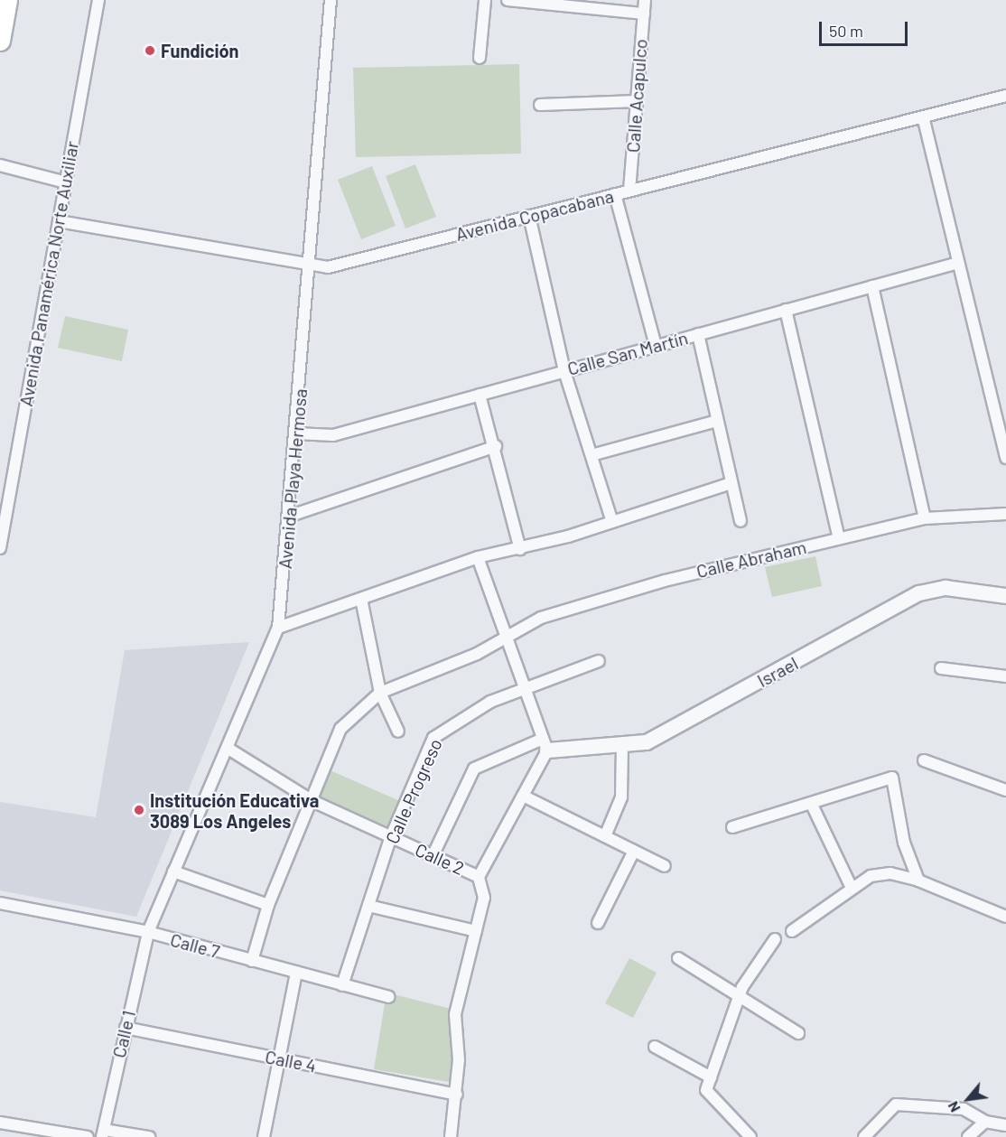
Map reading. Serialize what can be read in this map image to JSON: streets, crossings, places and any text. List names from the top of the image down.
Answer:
{
  "streets": {
    "street": [
      "Calle Acapulco",
      "Avenida Copacabana",
      "Avenida Panamérica Norte Auxiliar",
      "Calle San Martín",
      "Avenida Playa Hermosa",
      "Calle Abraham",
      "Israel",
      "Calle Progreso",
      "Calle 2",
      "Calle 7",
      "Calle 1",
      "Calle 4"
    ]
  },
  "crossings": [
    ["Calle Acapulco", "Avenida Copacabana"],
    ["Avenida Copacabana", "Avenida Panamérica Norte Auxiliar"],
    ["Avenida Copacabana", "Avenida Playa Hermosa"],
    ["Calle San Martín", "Avenida Playa Hermosa"],
    ["Avenida Playa Hermosa", "Calle 2"],
    ["Avenida Playa Hermosa", "Calle 7"],
    ["Avenida Playa Hermosa", "Calle 1"],
    ["Calle Abraham", "Calle 2"],
    ["Calle Abraham", "Calle 7"],
    ["Calle Progreso", "Calle 2"],
    ["Calle Progreso", "Calle 7"],
    ["Calle 7", "Calle 1"],
    ["Calle 1", "Calle 4"]
  ],
  "places": ["Fundición", "Institución Educativa 3089 Los Angeles"],
  "scale_bar": "50 m",
  "north": "bottom left"
}
